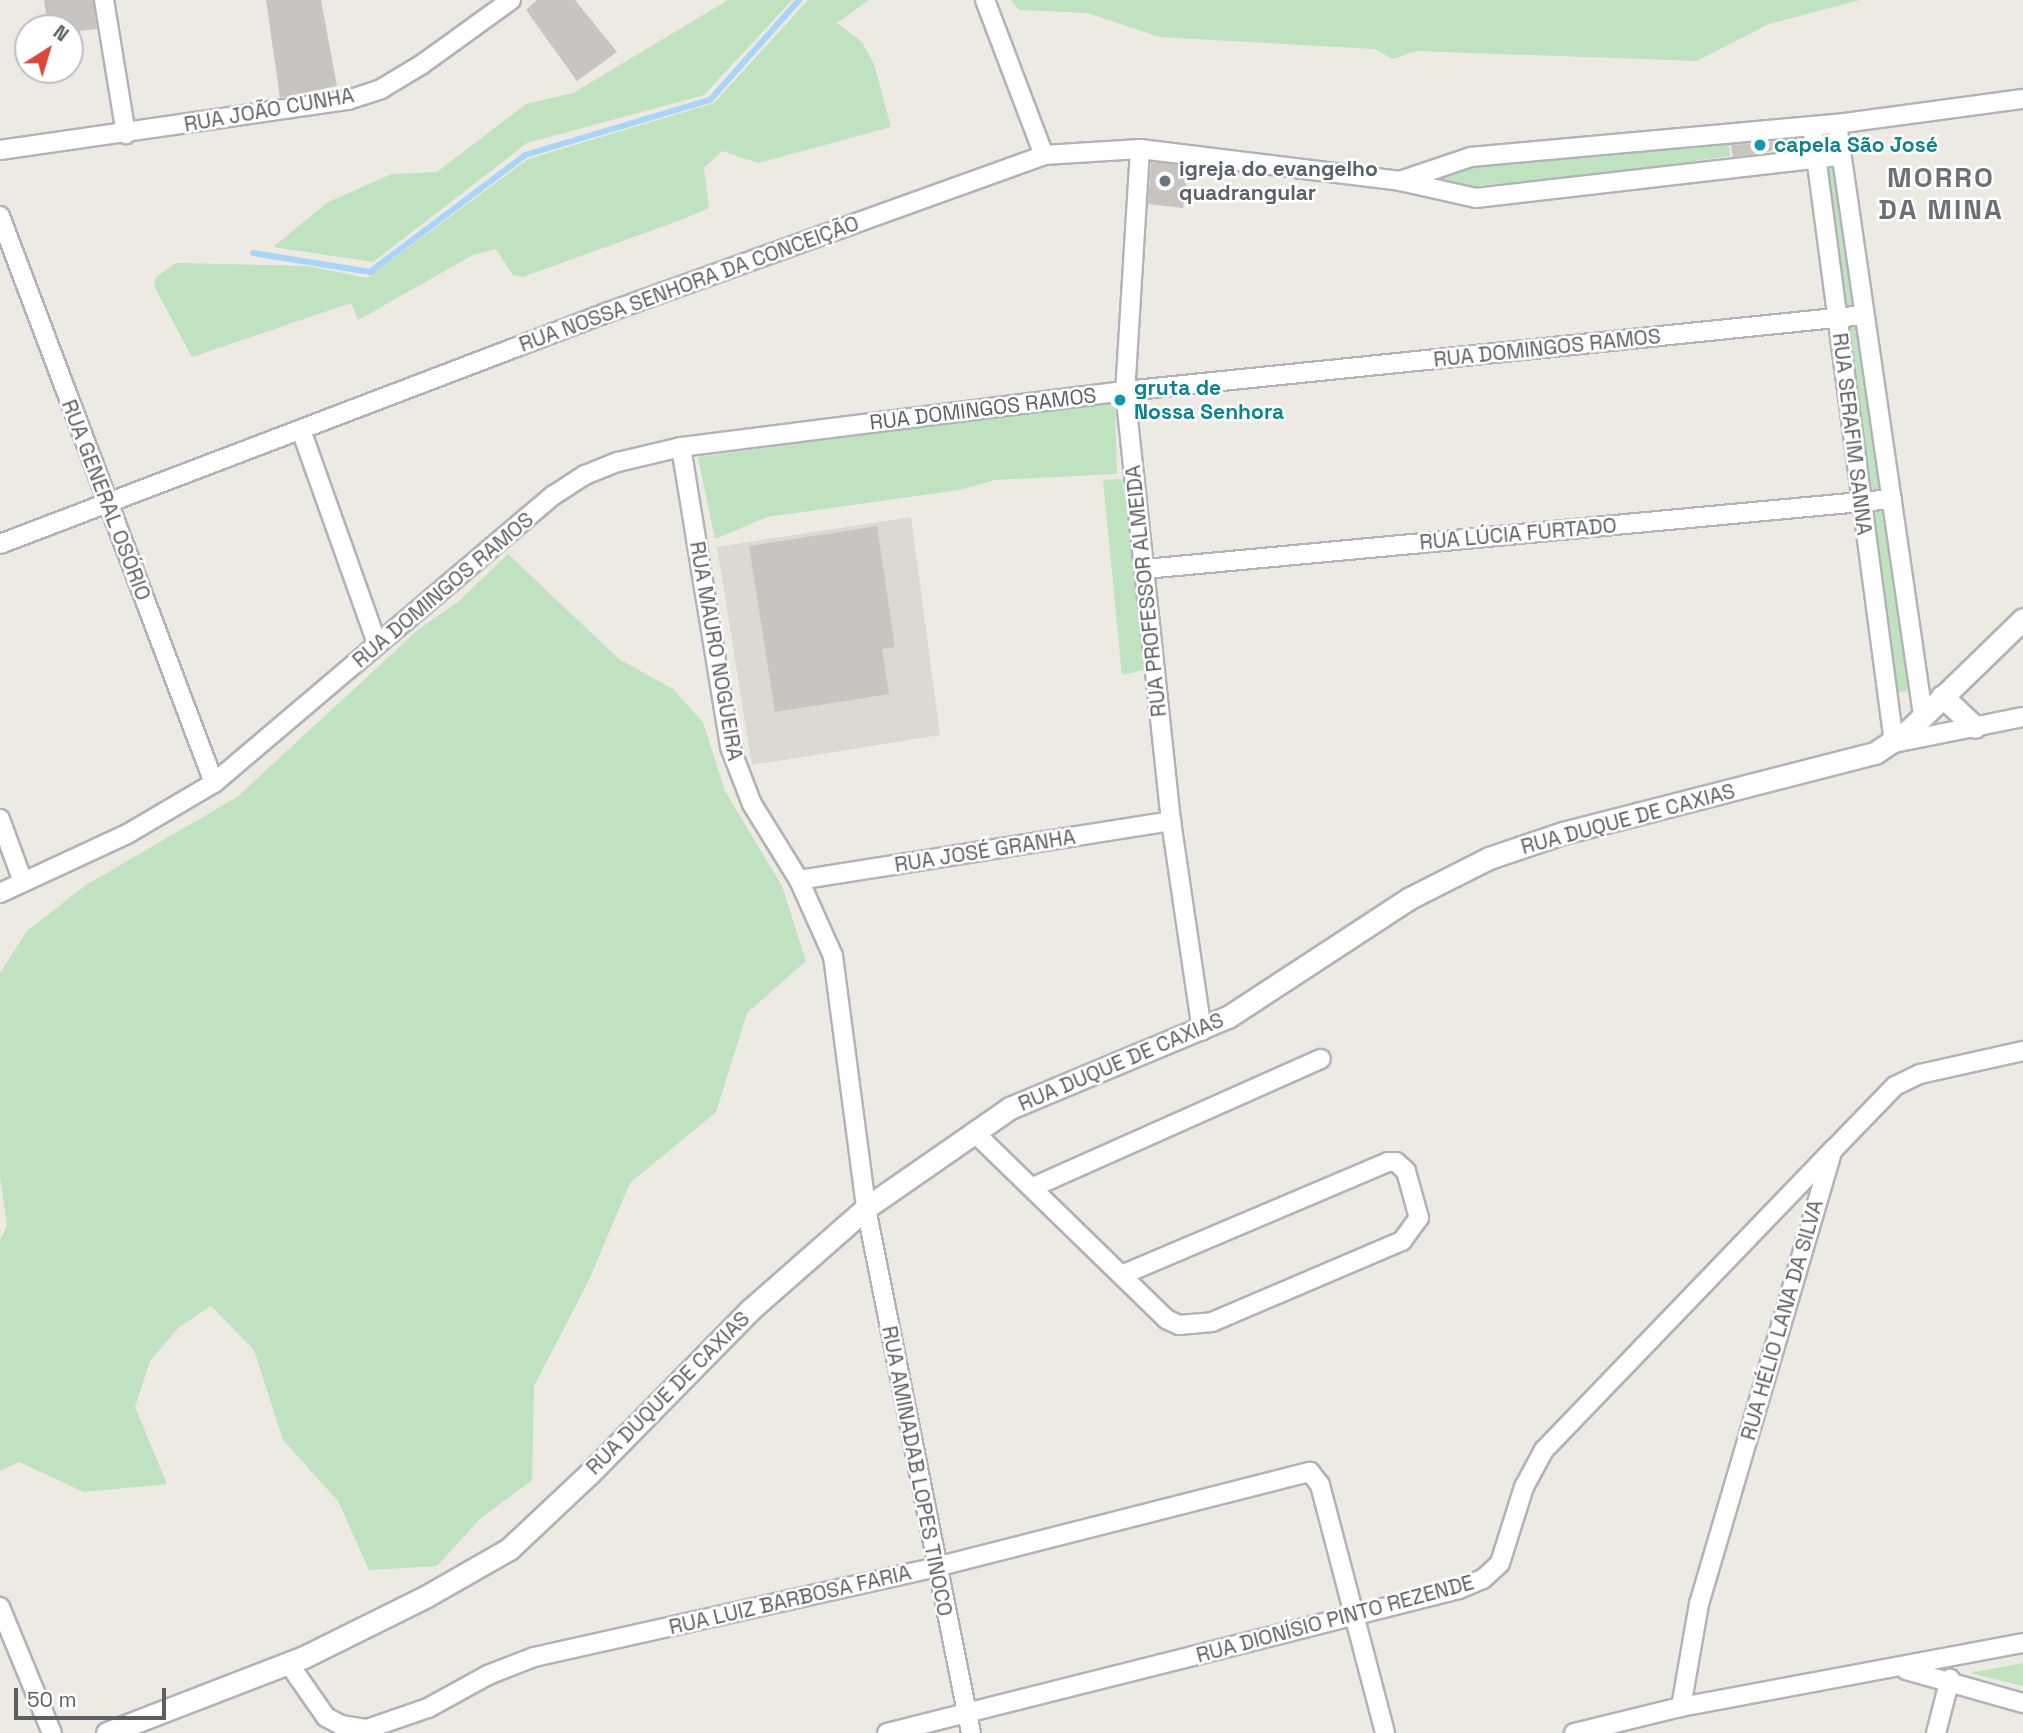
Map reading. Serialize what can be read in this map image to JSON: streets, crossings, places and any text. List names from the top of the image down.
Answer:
{
  "streets": {
    "street": [
      "RUA JOÃO CUNHA",
      "RUA NOSSA SENHORA DA CONCEIÇÃO",
      "RUA DOMINGOS RAMOS",
      "RUA SERAFIM SANNA",
      "RUA GENERAL OSÓRIO",
      "RUA LÚCIA FURTADO",
      "RUA PROFESSOR ALMEIDA",
      "RUA MAURO NOGUEIRA",
      "RUA DUQUE DE CAXIAS",
      "RUA JOSÉ GRANHA",
      "RUA HÉLIO LANA DA SILVA",
      "RUA AMINADAB LOPES TINOCO",
      "RUA LUIZ BARBOSA FARIA",
      "RUA DIONÍSIO PINTO REZENDE"
    ]
  },
  "crossings": [
    ["RUA NOSSA SENHORA DA CONCEIÇÃO", "RUA SERAFIM SANNA"],
    ["RUA NOSSA SENHORA DA CONCEIÇÃO", "RUA GENERAL OSÓRIO"],
    ["RUA NOSSA SENHORA DA CONCEIÇÃO", "RUA PROFESSOR ALMEIDA"],
    ["RUA DOMINGOS RAMOS", "RUA SERAFIM SANNA"],
    ["RUA DOMINGOS RAMOS", "RUA GENERAL OSÓRIO"],
    ["RUA DOMINGOS RAMOS", "RUA PROFESSOR ALMEIDA"],
    ["RUA DOMINGOS RAMOS", "RUA MAURO NOGUEIRA"],
    ["RUA SERAFIM SANNA", "RUA LÚCIA FURTADO"],
    ["RUA SERAFIM SANNA", "RUA DUQUE DE CAXIAS"],
    ["RUA LÚCIA FURTADO", "RUA PROFESSOR ALMEIDA"],
    ["RUA PROFESSOR ALMEIDA", "RUA DUQUE DE CAXIAS"],
    ["RUA PROFESSOR ALMEIDA", "RUA JOSÉ GRANHA"],
    ["RUA MAURO NOGUEIRA", "RUA DUQUE DE CAXIAS"],
    ["RUA MAURO NOGUEIRA", "RUA JOSÉ GRANHA"],
    ["RUA MAURO NOGUEIRA", "RUA AMINADAB LOPES TINOCO"],
    ["RUA DUQUE DE CAXIAS", "RUA AMINADAB LOPES TINOCO"],
    ["RUA DUQUE DE CAXIAS", "RUA LUIZ BARBOSA FARIA"],
    ["RUA HÉLIO LANA DA SILVA", "RUA DIONÍSIO PINTO REZENDE"],
    ["RUA AMINADAB LOPES TINOCO", "RUA LUIZ BARBOSA FARIA"],
    ["RUA AMINADAB LOPES TINOCO", "RUA DIONÍSIO PINTO REZENDE"],
    ["RUA LUIZ BARBOSA FARIA", "RUA DIONÍSIO PINTO REZENDE"]
  ],
  "districts": ["MORRO DA MINA"],
  "places": ["capela São José", "igreja do evangelho quadrangular", "gruta de Nossa Senhora"],
  "scale_bar": "50 m",
  "north": "top right"
}
